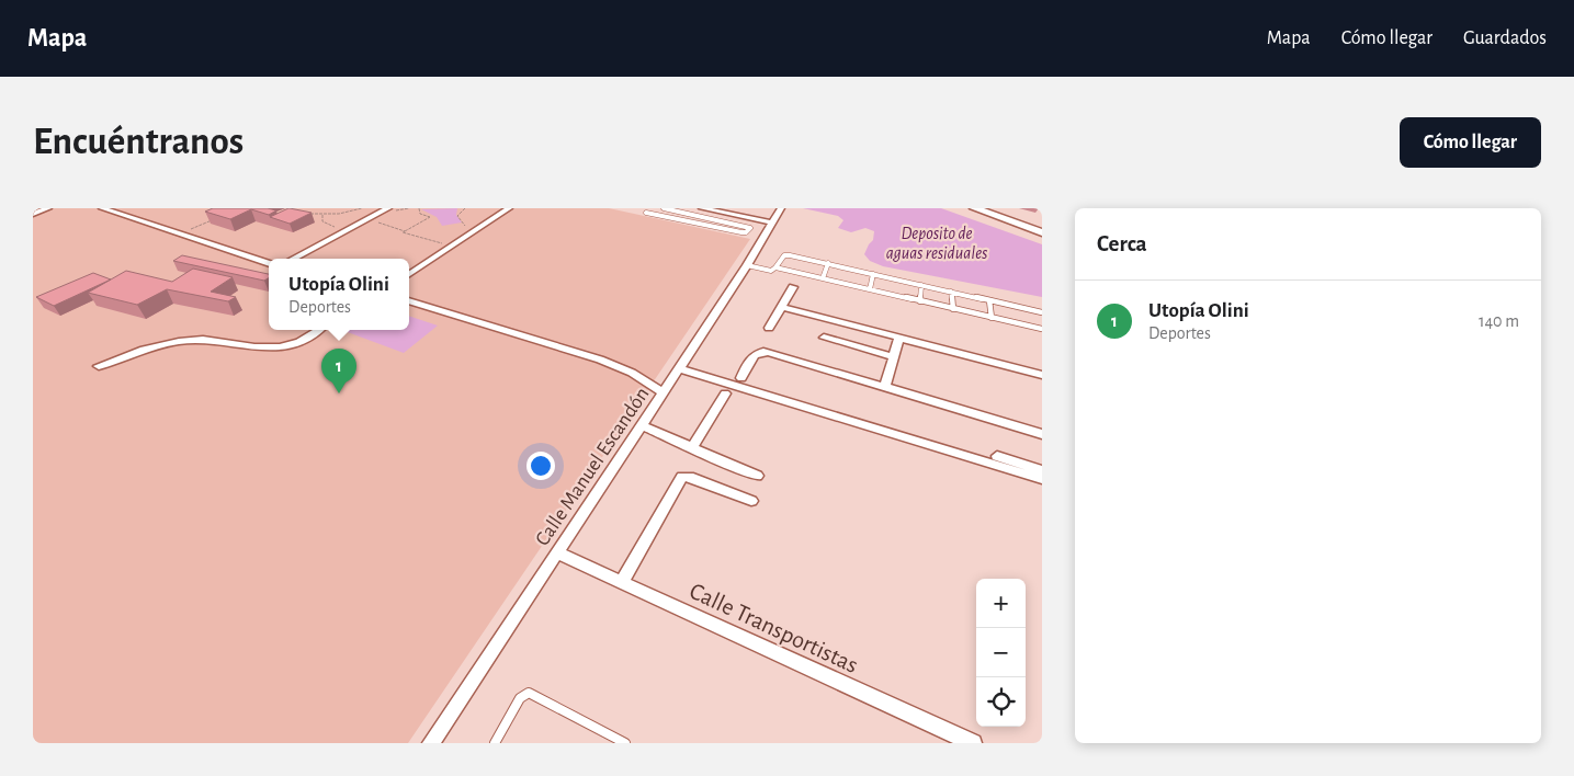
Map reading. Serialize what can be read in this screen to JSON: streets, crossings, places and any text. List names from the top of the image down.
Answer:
{
  "streets": {
    "street": ["Calle Manuel Escandón", "Calle Transportistas"]
  },
  "crossings": [
    ["Calle Manuel Escandón", "Calle Transportistas"]
  ],
  "water": ["Deposito de aguas residuales"],
  "page": {
    "header": "Mapa",
    "nav": ["Mapa", "Cómo llegar", "Guardados"],
    "buttons": "Cómo llegar",
    "title": "Encuéntranos",
    "heading": "Cerca",
    "popup": ["Utopía Olini", "Deportes"],
    "list": [
      {
        "mark": "1",
        "name": "Utopía Olini",
        "note": "Deportes",
        "value": "140 m"
      }
    ],
    "pins": "1",
    "map_buttons": ["+", "−"]
  }
}
